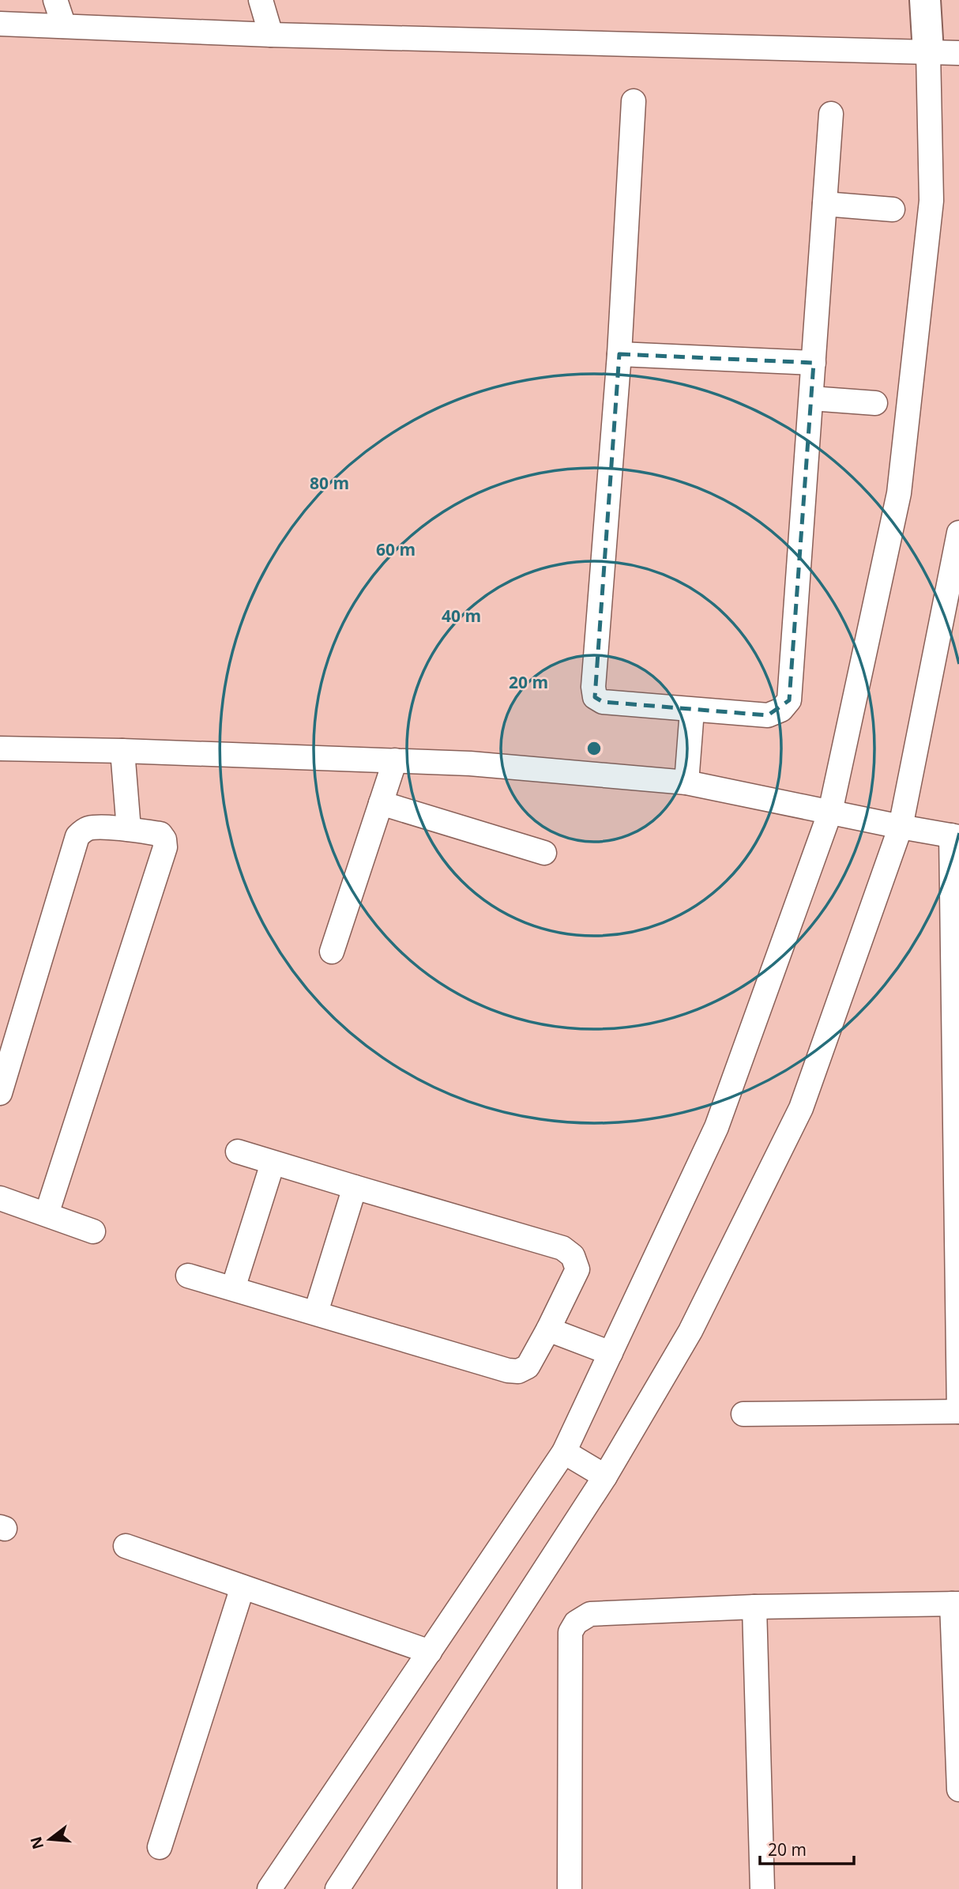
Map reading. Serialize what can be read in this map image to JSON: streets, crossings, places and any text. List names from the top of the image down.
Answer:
{
  "scale_bar": "20 m",
  "north": "left",
  "rings": [
    "80 m",
    "60 m",
    "40 m",
    "20 m"
  ]
}
